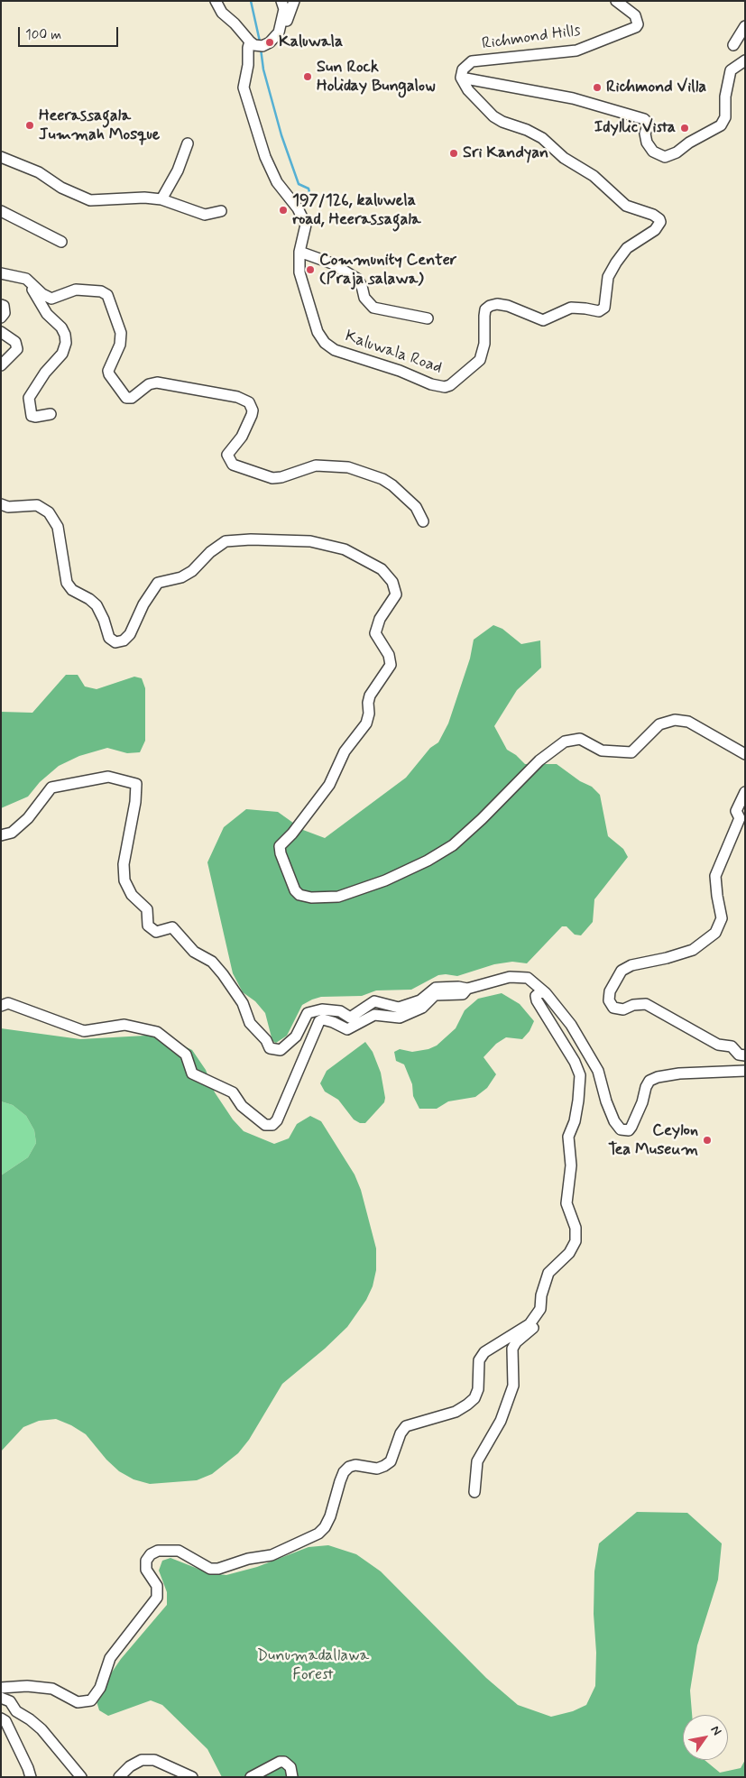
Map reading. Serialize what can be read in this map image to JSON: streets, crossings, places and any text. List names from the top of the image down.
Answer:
{
  "streets": {
    "street": ["Richmond Hills", "Kaluwala Road"]
  },
  "crossings": [
    ["Richmond Hills", "Kaluwala Road"]
  ],
  "parks": ["Dunumadallawa Forest"],
  "places": [
    "Kaluwala",
    "Sun Rock Holiday Bungalow",
    "Richmond Villa",
    "Heerassagala Jummah Mosque",
    "Idyllic Vista",
    "Sri Kandyan",
    "197/126, kaluwela road, Heerassagala",
    "Community Center (Praja salawa)",
    "Ceylon Tea Museum"
  ],
  "scale_bar": "100 m",
  "north": "top right"
}
